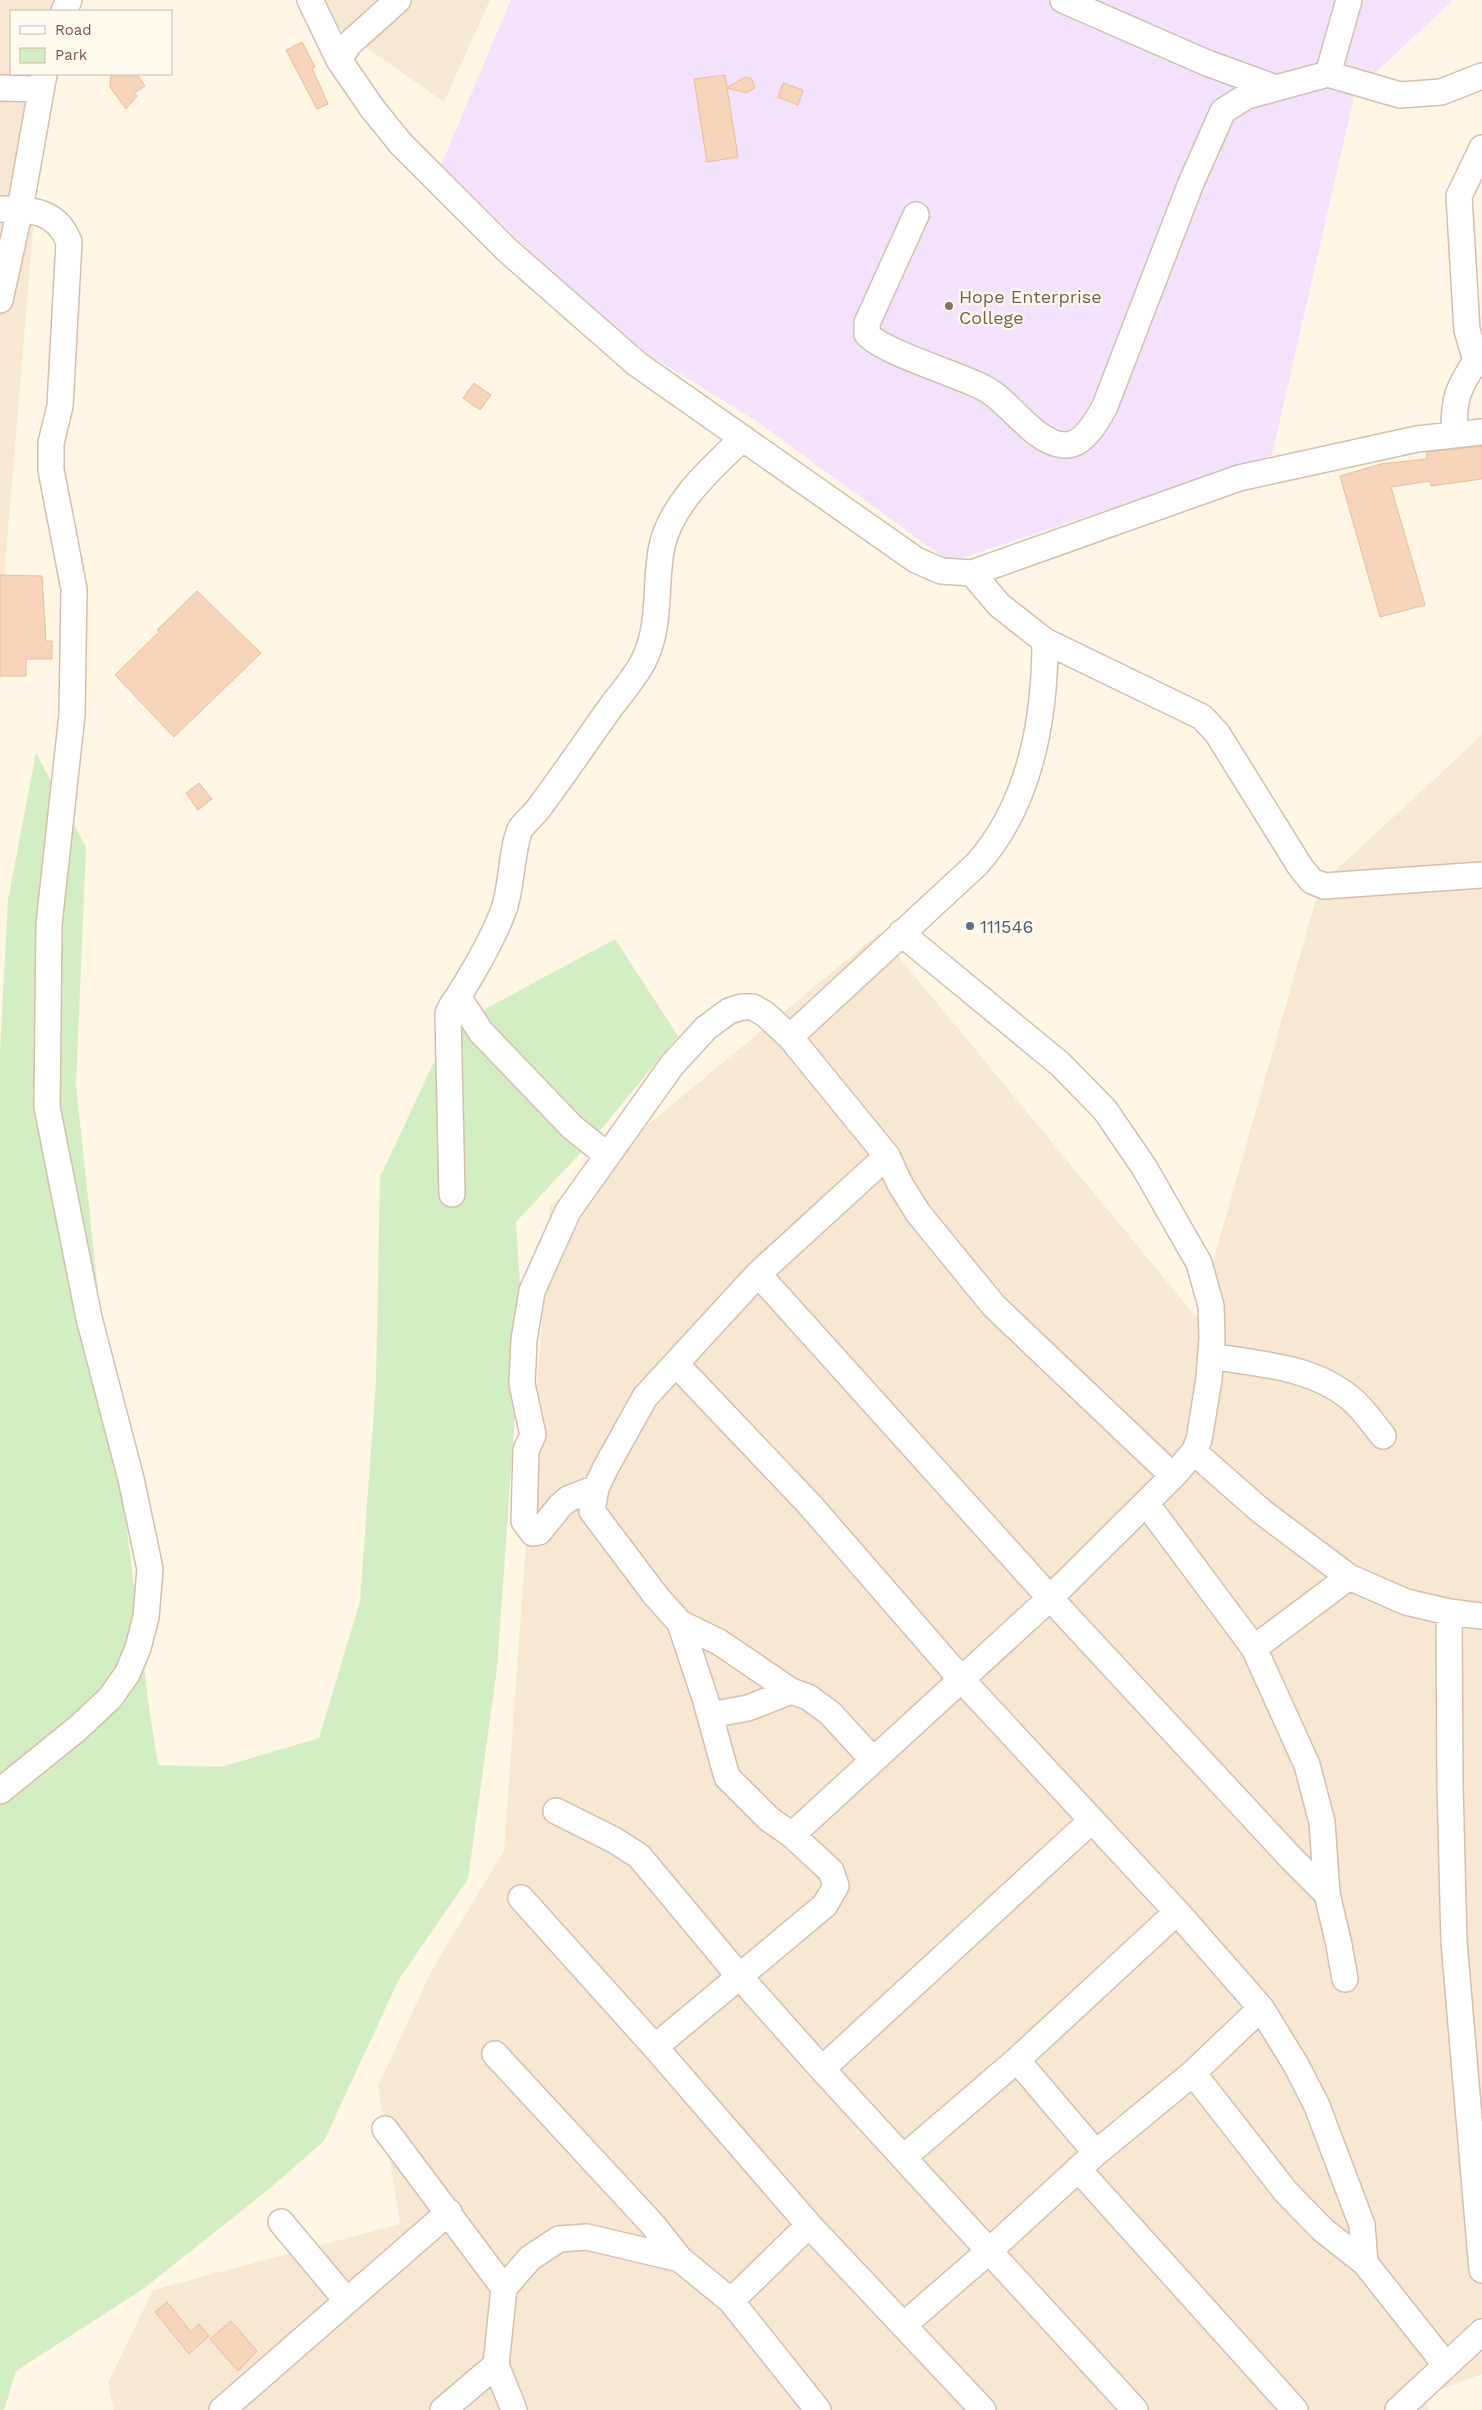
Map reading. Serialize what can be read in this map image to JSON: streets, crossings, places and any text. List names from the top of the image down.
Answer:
{
  "places": ["Hope Enterprise College", "111546"],
  "legend": ["Road", "Park"]
}
